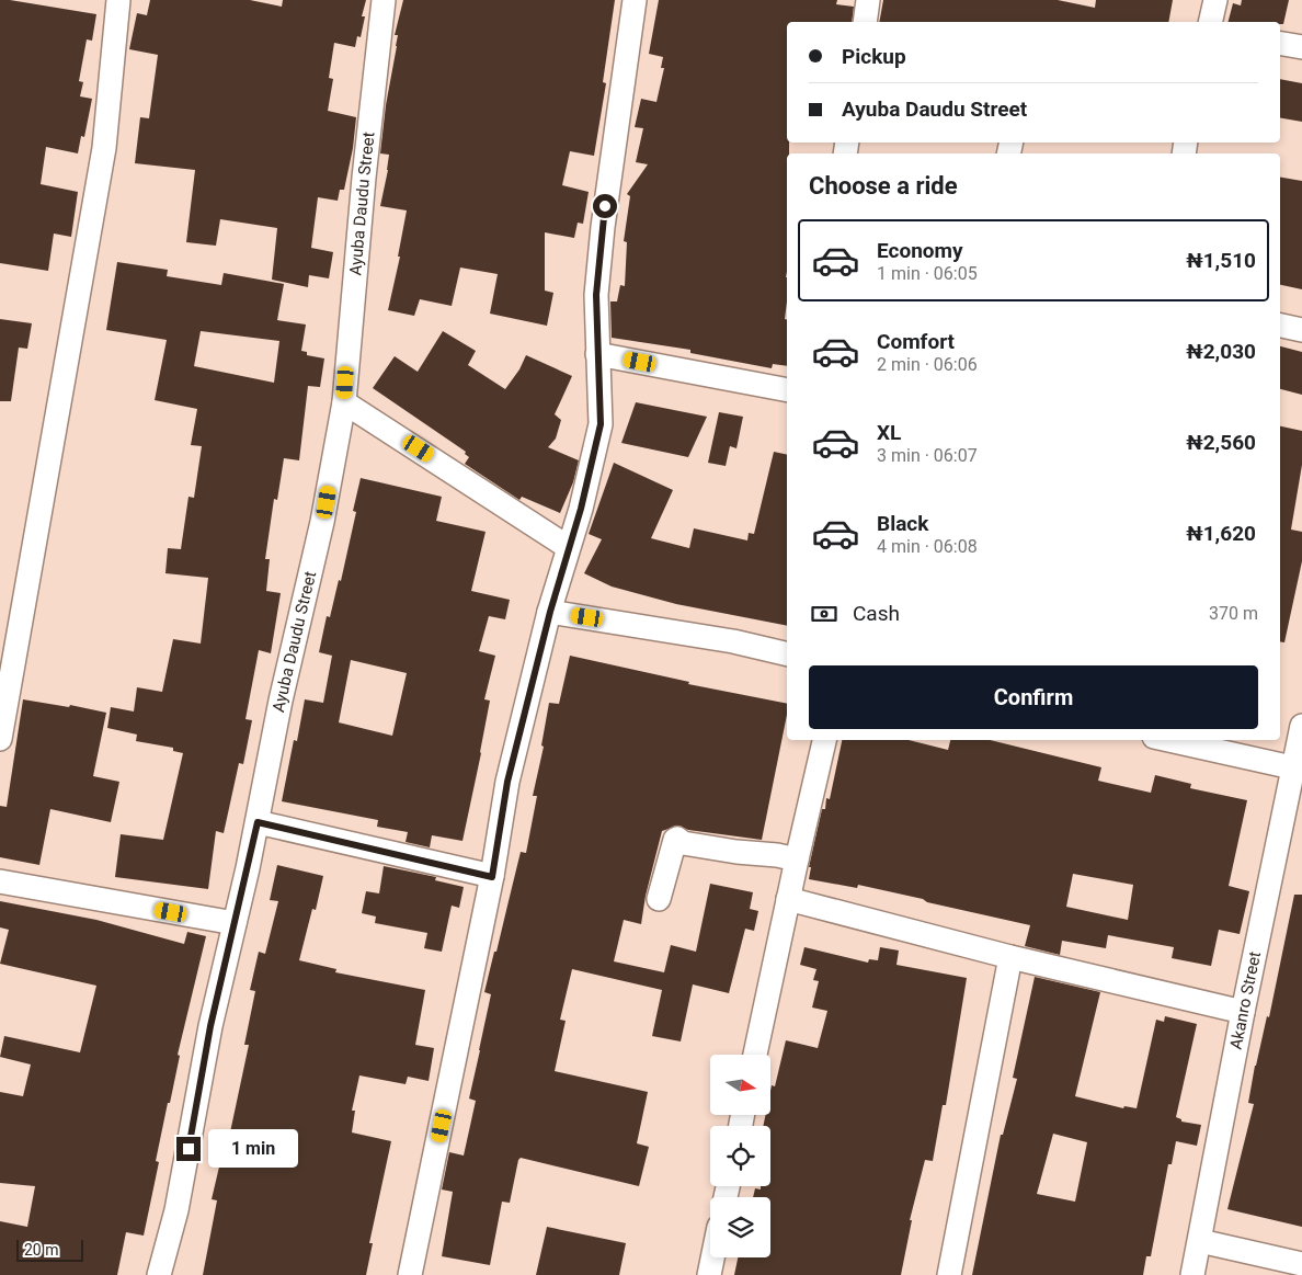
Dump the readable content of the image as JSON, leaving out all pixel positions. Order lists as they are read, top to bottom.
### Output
{
  "streets": {
    "street": ["Ayuba Daudu Street", "Akanro Street"]
  },
  "scale_bar": "20 m",
  "north": "right",
  "page": {
    "banner": ["Pickup", "Ayuba Daudu Street"],
    "heading": "Choose a ride",
    "list": [
      {
        "name": "Economy",
        "note": "1 min · 06:05",
        "value": "₦1,510"
      },
      {
        "name": "Comfort",
        "note": "2 min · 06:06",
        "value": "₦2,030"
      },
      {
        "name": "XL",
        "note": "3 min · 06:07",
        "value": "₦2,560"
      },
      {
        "name": "Black",
        "note": "4 min · 06:08",
        "value": "₦1,620"
      }
    ],
    "pay": ["Cash", "370 m"],
    "buttons": "Confirm",
    "bubble": "1 min",
    "scale": "20 m"
  }
}
